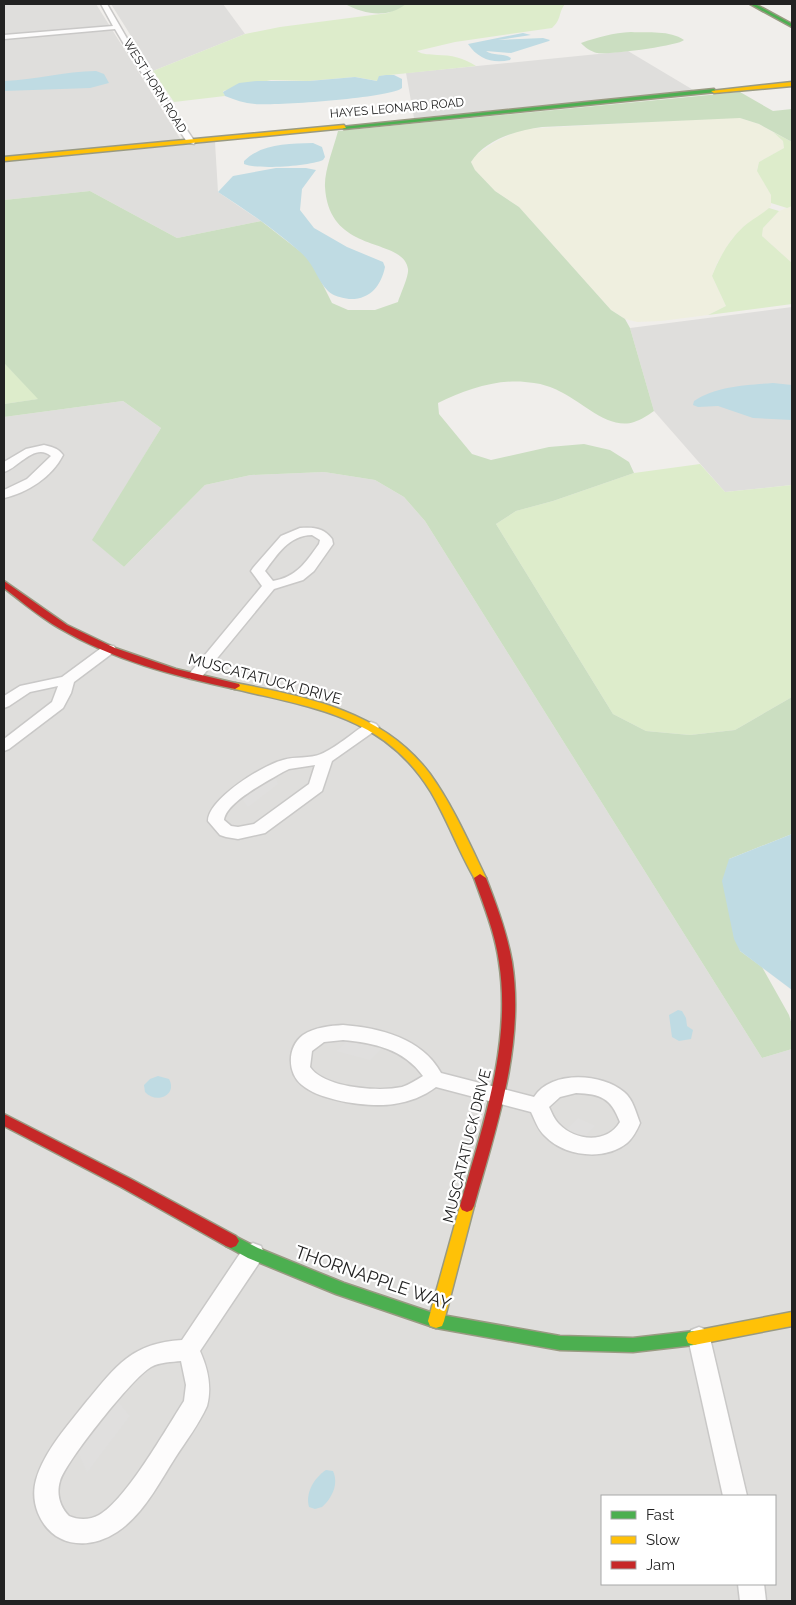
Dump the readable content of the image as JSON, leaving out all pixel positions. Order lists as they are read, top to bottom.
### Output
{
  "streets": {
    "main road": ["HAYES LEONARD ROAD", "MUSCATATUCK DRIVE", "THORNAPPLE WAY"],
    "street": ["WEST HORN ROAD"]
  },
  "crossings": [
    ["WEST HORN ROAD", "HAYES LEONARD ROAD"],
    ["MUSCATATUCK DRIVE", "THORNAPPLE WAY"]
  ],
  "legend": ["Fast", "Slow", "Jam"]
}
